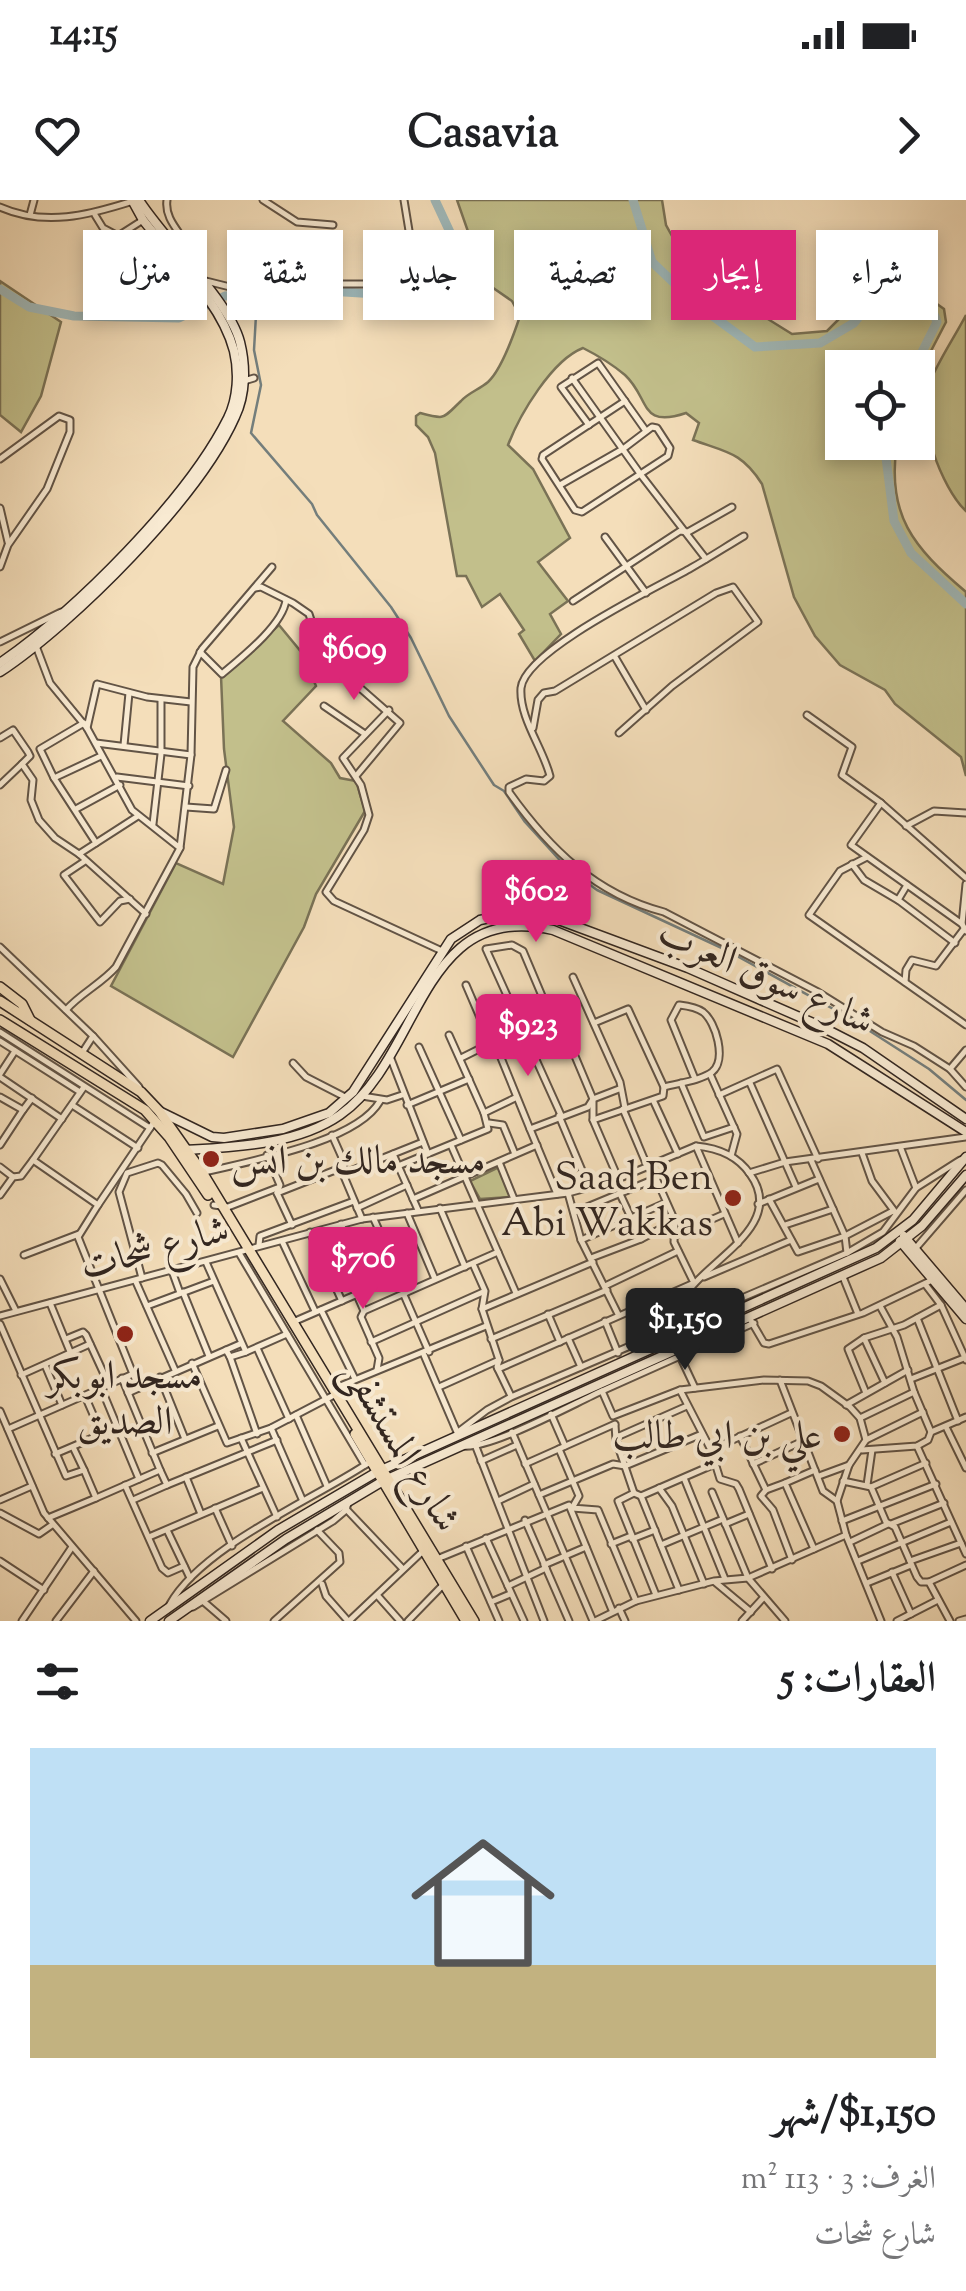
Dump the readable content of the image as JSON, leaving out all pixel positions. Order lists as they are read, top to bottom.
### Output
{
  "streets": {
    "main road": ["شارع سوق العرب", "شارع المستشفى"],
    "street": ["شارع شحات"]
  },
  "crossings": [
    ["شارع سوق العرب", "شارع المستشفى"],
    ["شارع شحات", "شارع المستشفى"]
  ],
  "places": [
    "مسجد مالك بن انس",
    "Saad Ben Abi Wakkas",
    "مسجد ابوبكر الصديق",
    "علي بن ابي طالب"
  ],
  "page": {
    "status": "14:15",
    "header": "Casavia",
    "chip": [
      "شراء",
      "إيجار",
      "تصفية",
      "جديد",
      "شقة",
      "منزل"
    ],
    "price": [
      "$609",
      "$602",
      "$923",
      "$706",
      "$1,150"
    ],
    "heading": "العقارات: 5",
    "list": [
      {
        "name": "$1,150/شهر",
        "note": "الغرف: 3 · 113 m² · شارع شحات"
      }
    ]
  }
}
